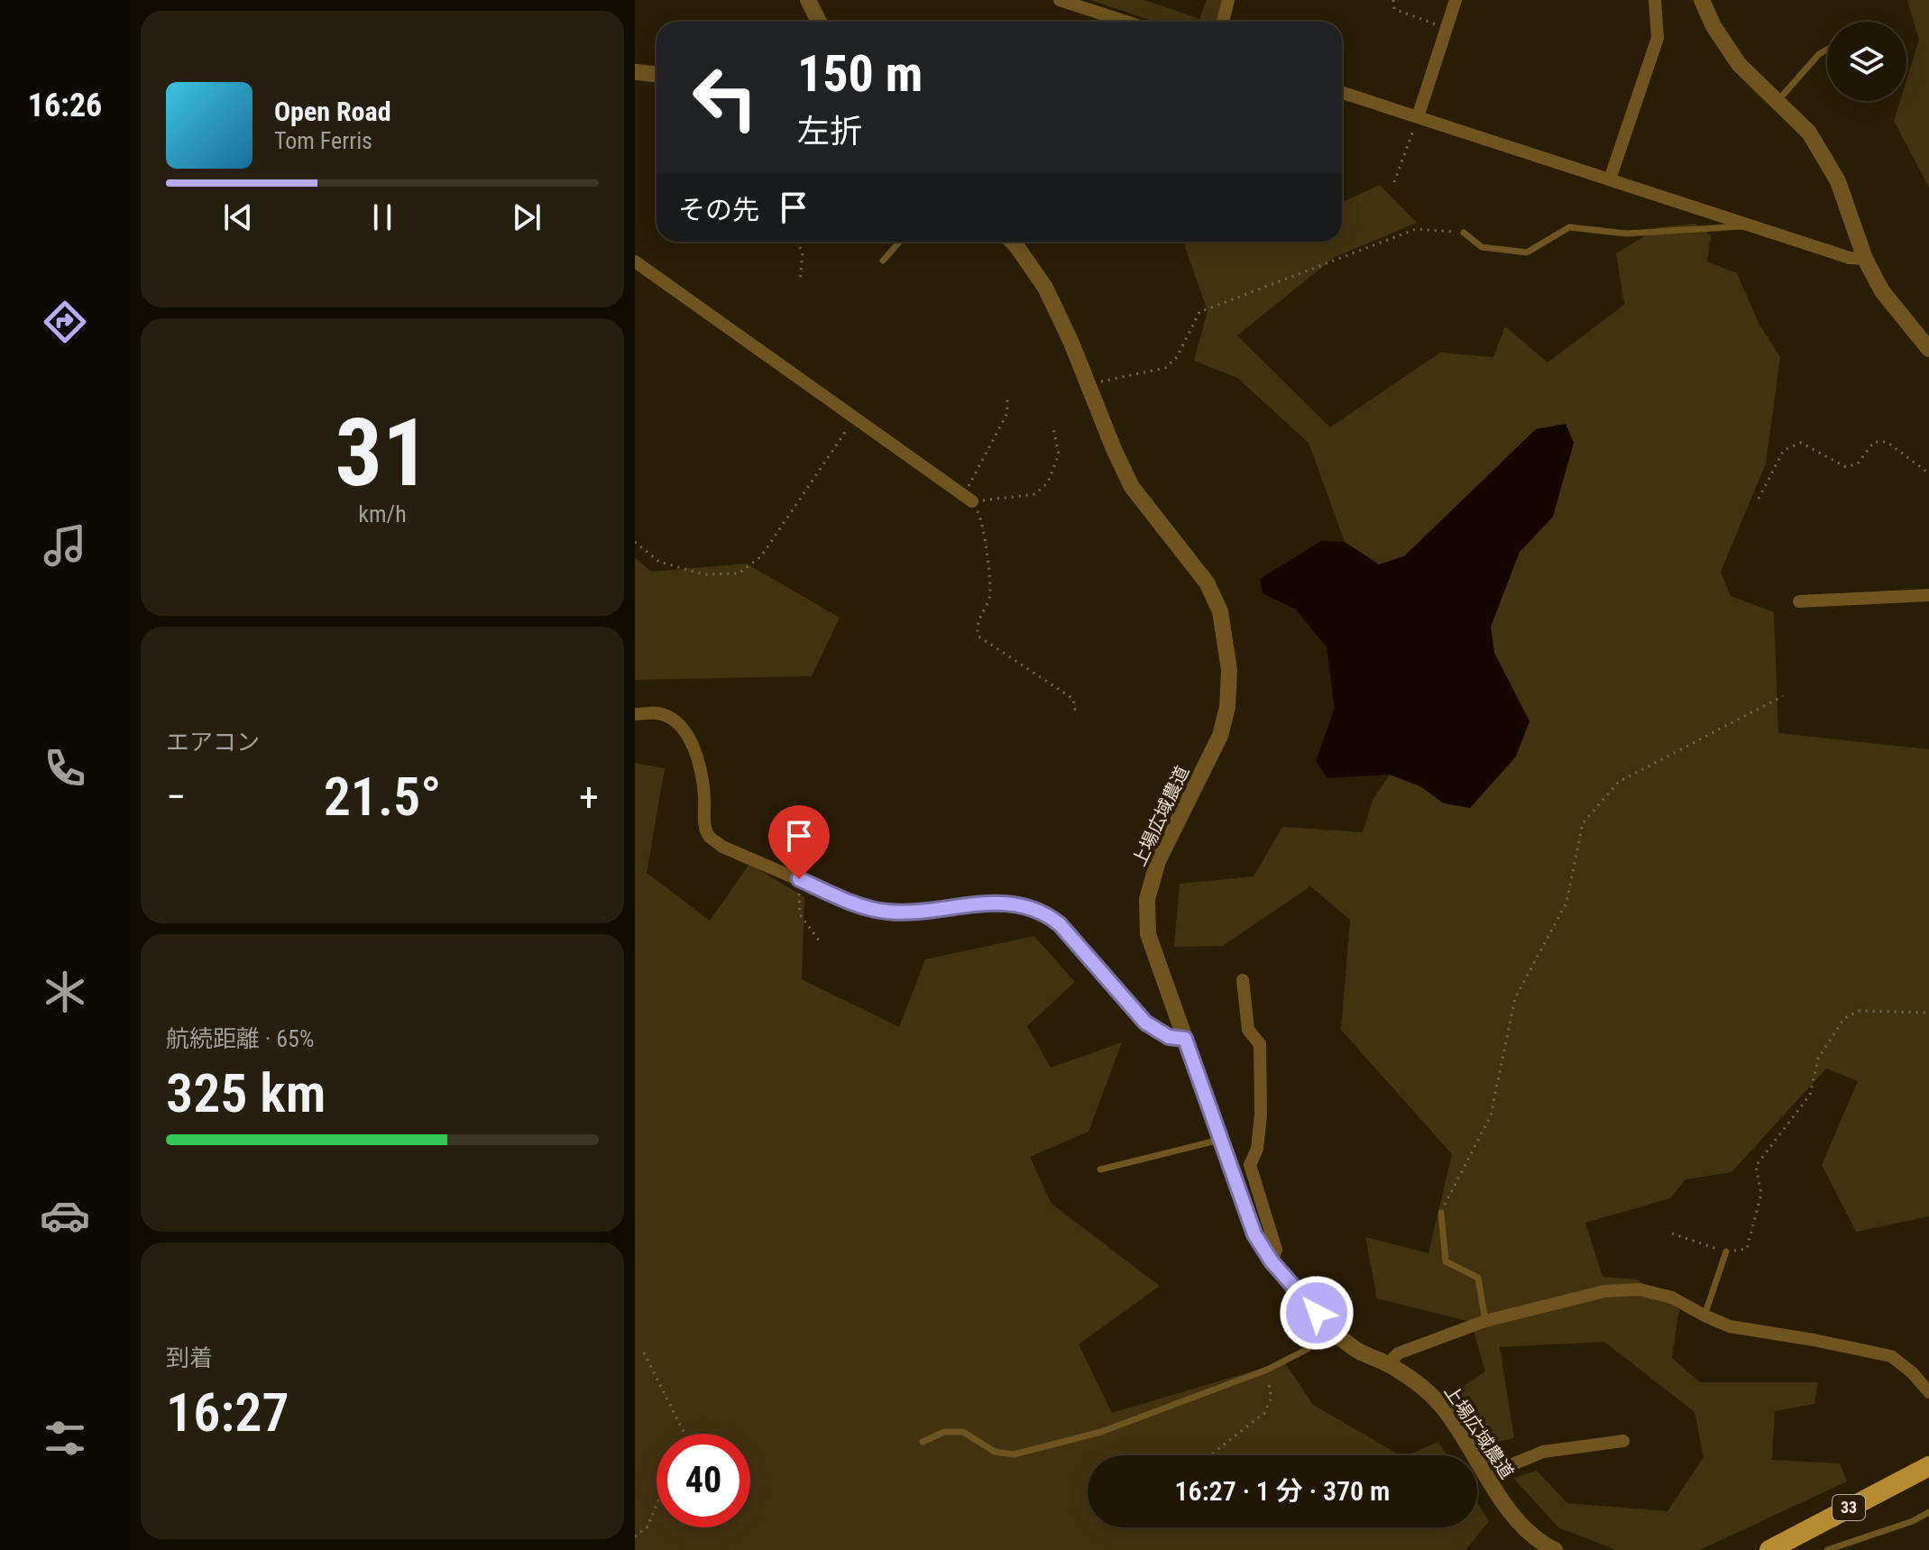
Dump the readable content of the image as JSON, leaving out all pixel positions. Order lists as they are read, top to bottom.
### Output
{
  "streets": {
    "main road": ["33"],
    "street": ["上場広域農道"]
  },
  "page": {
    "tabs": "16:26",
    "turn": ["150 m", "左折"],
    "song": ["Open Road", "Tom Ferris"],
    "then": "その先",
    "tile": [
      ["31", "km/h"],
      "エアコン",
      ["航続距離 · 65%", "325 km"],
      ["到着", "16:27"]
    ],
    "heat": ["−", "21.5°", "+"],
    "limit": "40",
    "trip": "16:27 · 1 分 · 370 m"
  }
}
